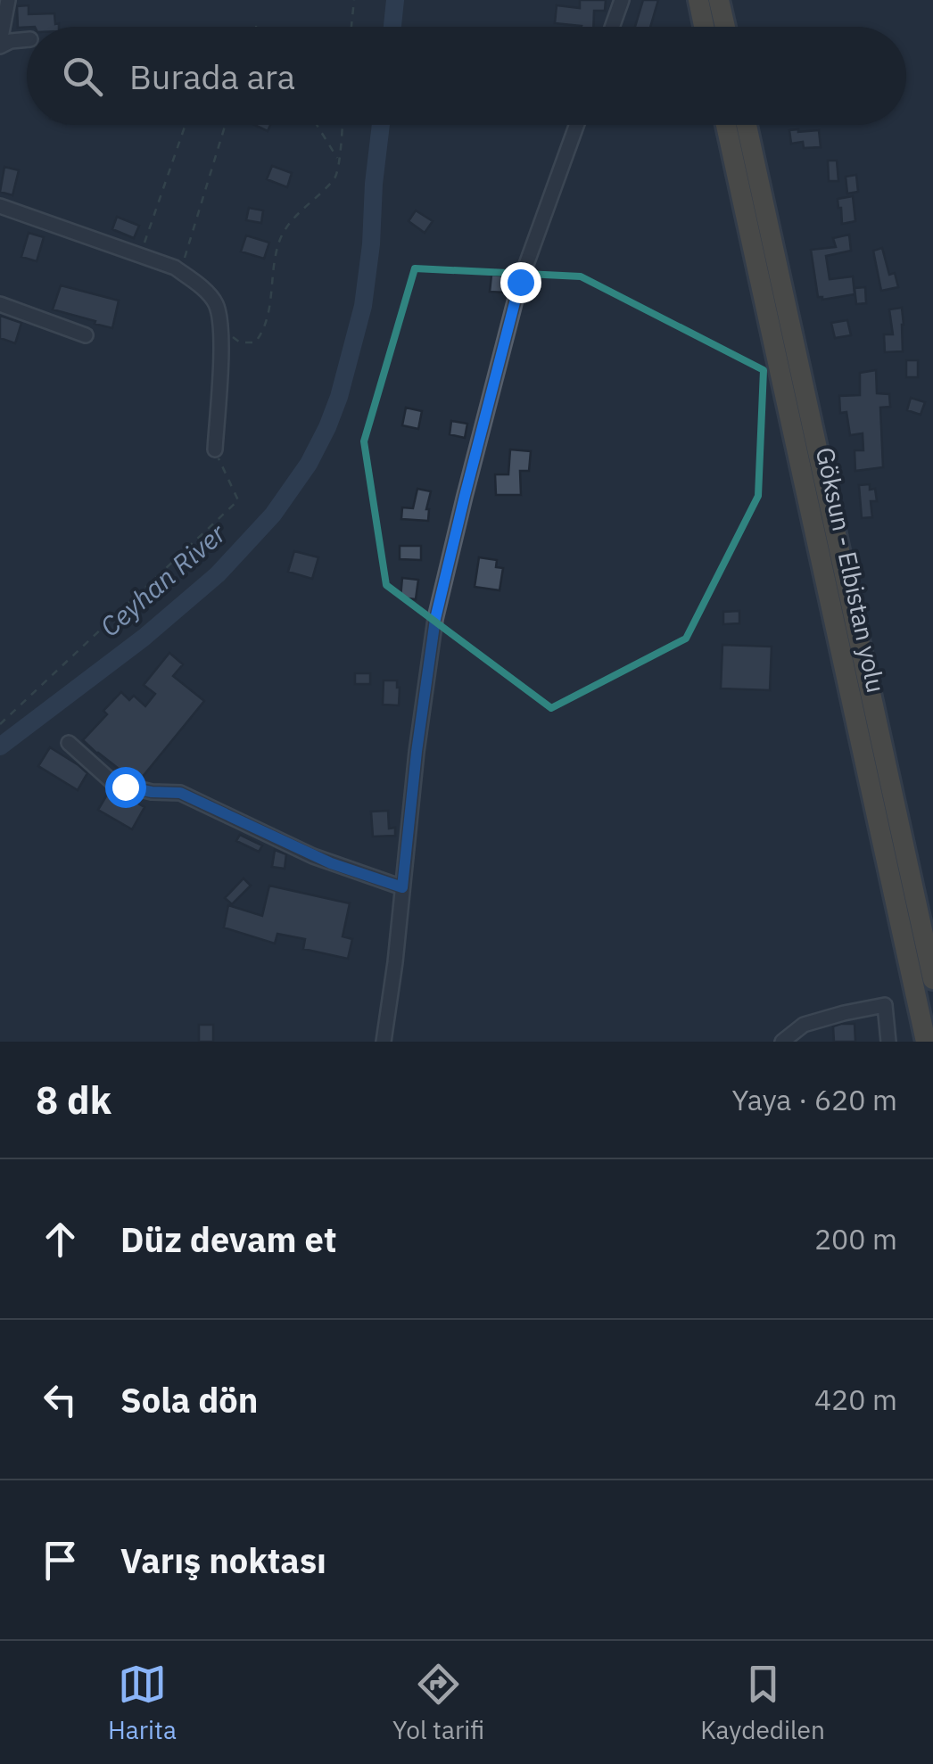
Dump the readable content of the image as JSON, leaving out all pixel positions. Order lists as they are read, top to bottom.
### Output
{
  "streets": {
    "highway": ["Göksun - Elbistan yolu"]
  },
  "water": ["Ceyhan River"],
  "page": {
    "search": "Burada ara",
    "heading": ["8 dk", "Yaya · 620 m"],
    "list": [
      ["Düz devam et", "200 m"],
      ["Sola dön", "420 m"],
      "Varış noktası"
    ],
    "nav": ["Harita", "Yol tarifi", "Kaydedilen"]
  }
}
